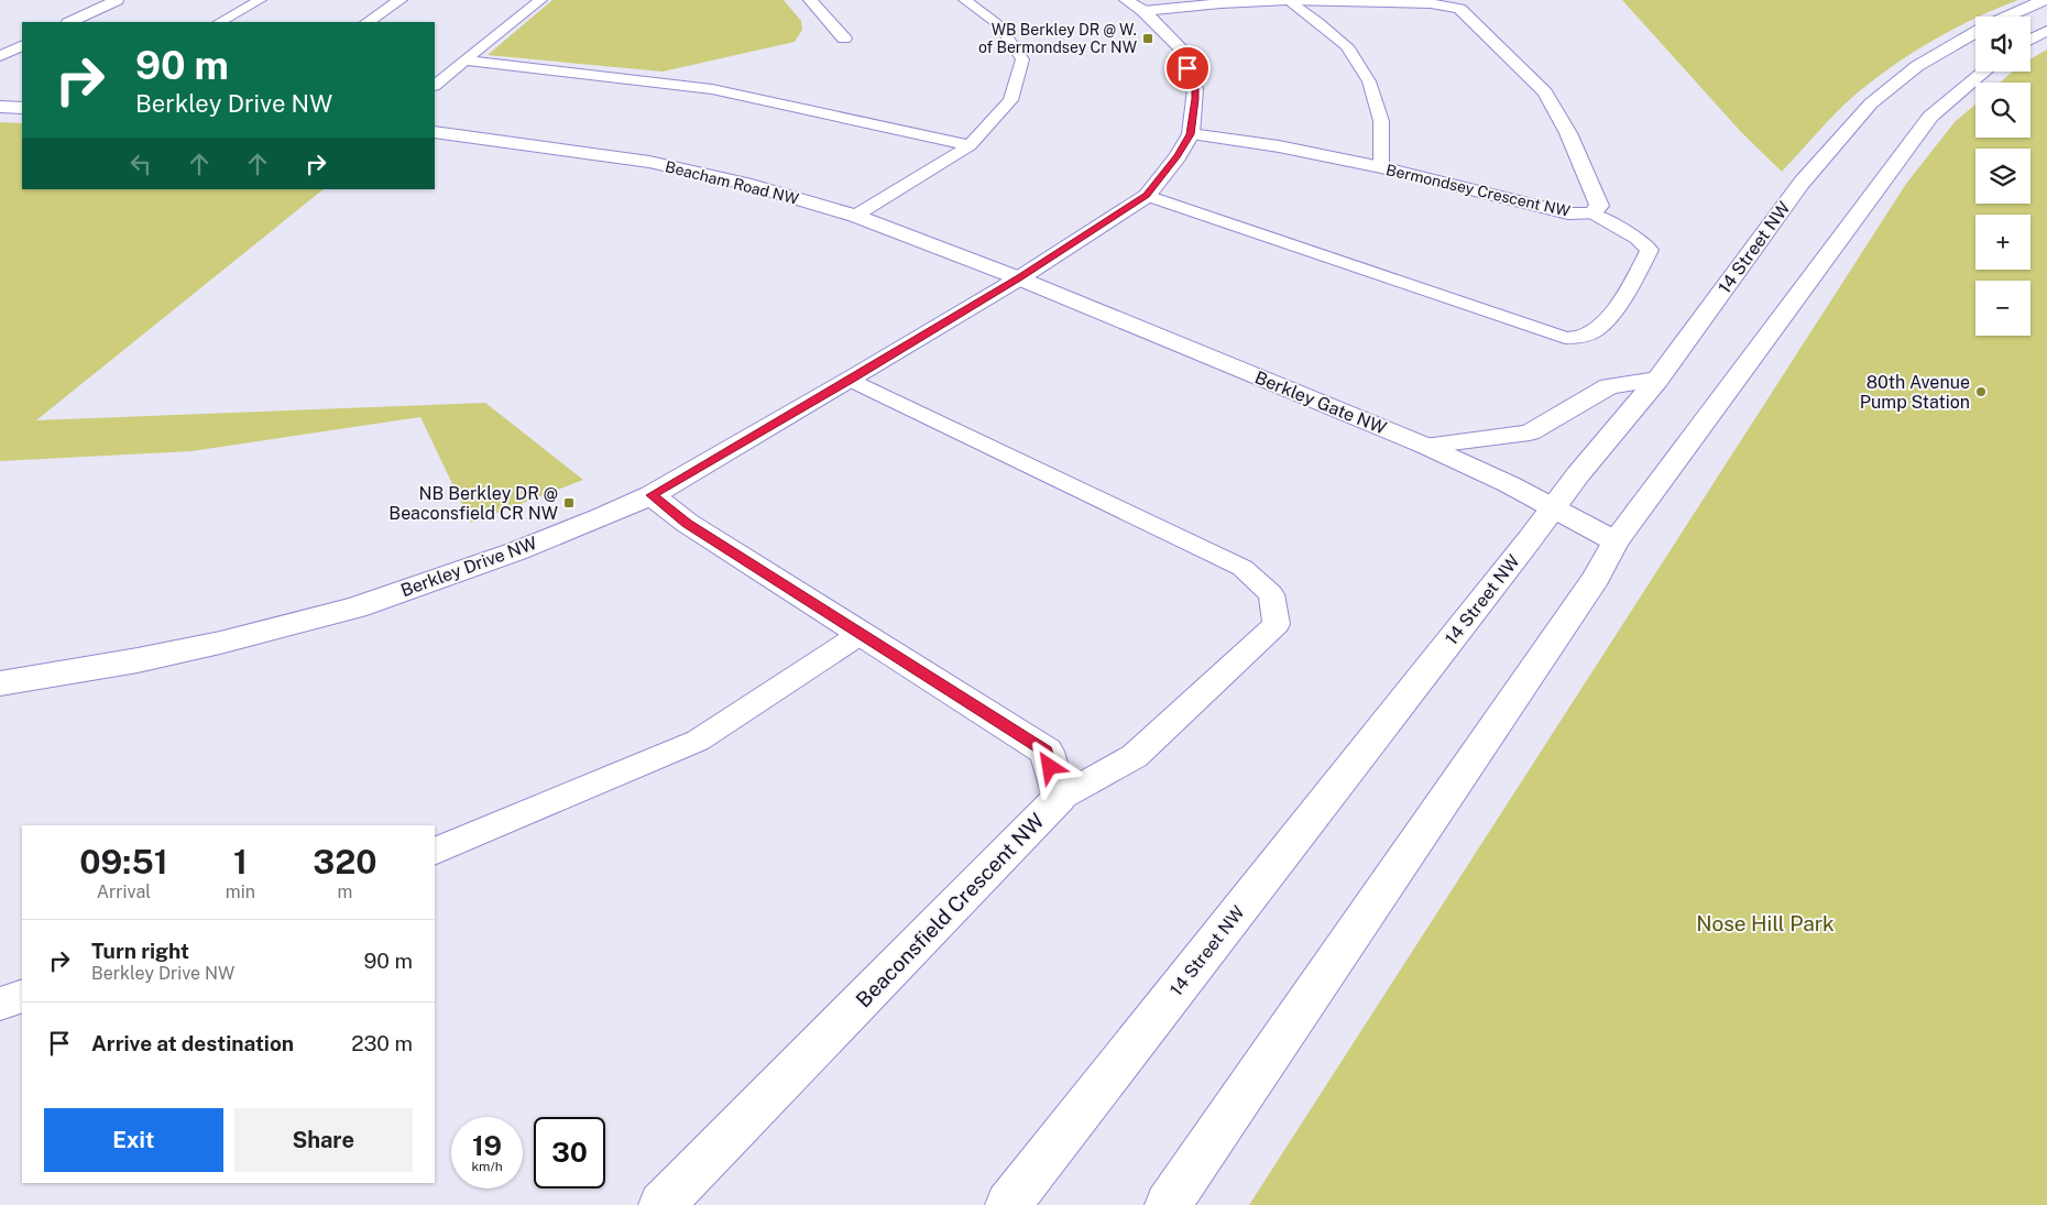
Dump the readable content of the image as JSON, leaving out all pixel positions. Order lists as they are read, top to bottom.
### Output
{
  "streets": {
    "street": [
      "Beacham Road NW",
      "Bermondsey Crescent NW",
      "14 Street NW",
      "Berkley Gate NW",
      "Berkley Drive NW",
      "Beaconsfield Crescent NW"
    ]
  },
  "crossings": [
    ["Beacham Road NW", "Berkley Gate NW"],
    ["Beacham Road NW", "Berkley Drive NW"],
    ["Bermondsey Crescent NW", "Berkley Drive NW"],
    ["14 Street NW", "Berkley Gate NW"],
    ["Berkley Gate NW", "Berkley Drive NW"]
  ],
  "parks": ["Nose Hill Park"],
  "places": {
    "transit": ["WB Berkley DR @ W. of Bermondsey Cr NW", "NB Berkley DR @ Beaconsfield CR NW"],
    "other": ["80th Avenue Pump Station"]
  },
  "page": {
    "map_buttons": ["+", "−"],
    "turn": ["90 m", "Berkley Drive NW"],
    "eta": [
      "09:51",
      "Arrival",
      "1",
      "min",
      "320",
      "m"
    ],
    "list": [
      {
        "name": "Turn right",
        "note": "Berkley Drive NW",
        "value": "90 m"
      },
      {
        "name": "Arrive at destination",
        "value": "230 m"
      }
    ],
    "buttons": ["Exit", "Share"],
    "speed": "19 km/h",
    "limit": "30"
  }
}
